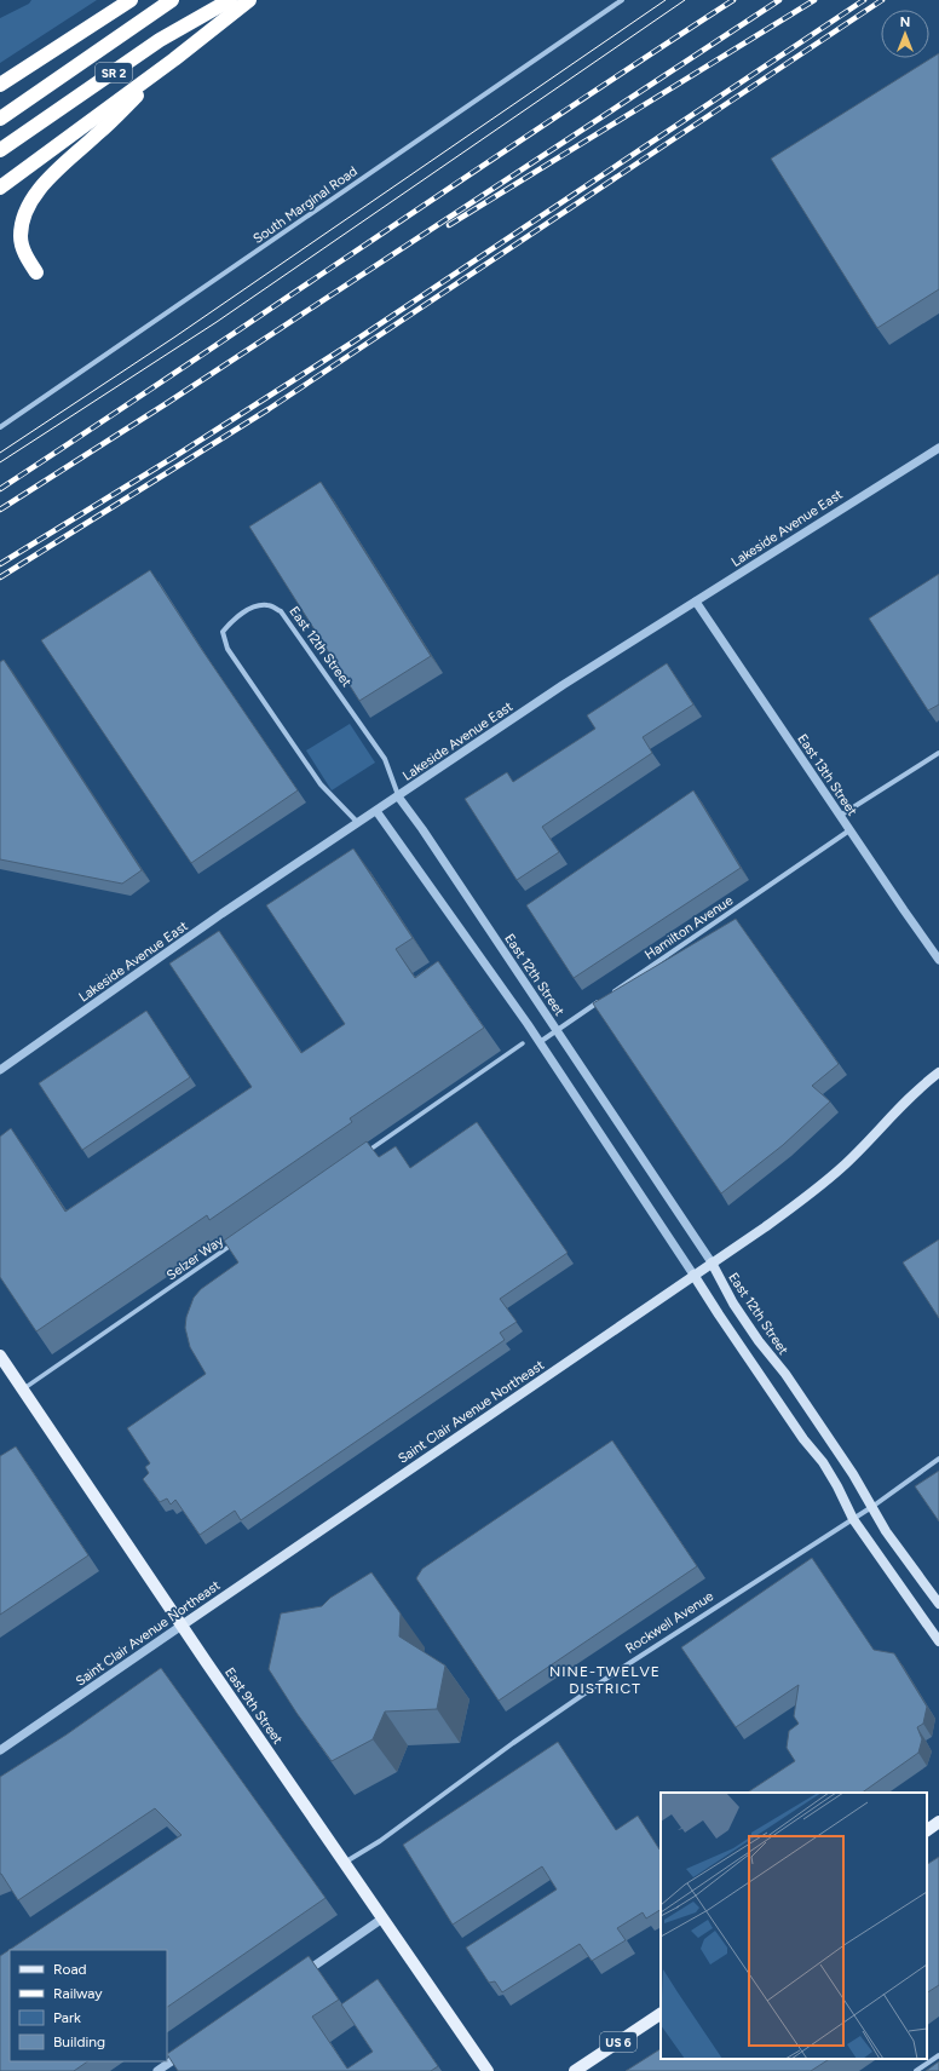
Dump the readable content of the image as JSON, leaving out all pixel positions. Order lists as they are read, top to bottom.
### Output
{
  "streets": {
    "highway": ["SR 2"],
    "main road": [
      "East 12th Street",
      "Saint Clair Avenue Northeast",
      "East 9th Street",
      "US 6"
    ],
    "street": [
      "South Marginal Road",
      "Lakeside Avenue East",
      "East 13th Street",
      "Hamilton Avenue",
      "Selzer Way",
      "Rockwell Avenue"
    ]
  },
  "crossings": [
    ["Lakeside Avenue East", "East 12th Street"],
    ["Lakeside Avenue East", "East 13th Street"],
    ["East 12th Street", "Hamilton Avenue"],
    ["East 12th Street", "Saint Clair Avenue Northeast"],
    ["East 12th Street", "Rockwell Avenue"],
    ["East 13th Street", "Hamilton Avenue"],
    ["Selzer Way", "East 9th Street"],
    ["Saint Clair Avenue Northeast", "East 9th Street"],
    ["Rockwell Avenue", "East 9th Street"]
  ],
  "districts": ["NINE-TWELVE DISTRICT"],
  "legend": [
    "Road",
    "Railway",
    "Park",
    "Building"
  ],
  "north": "top"
}
